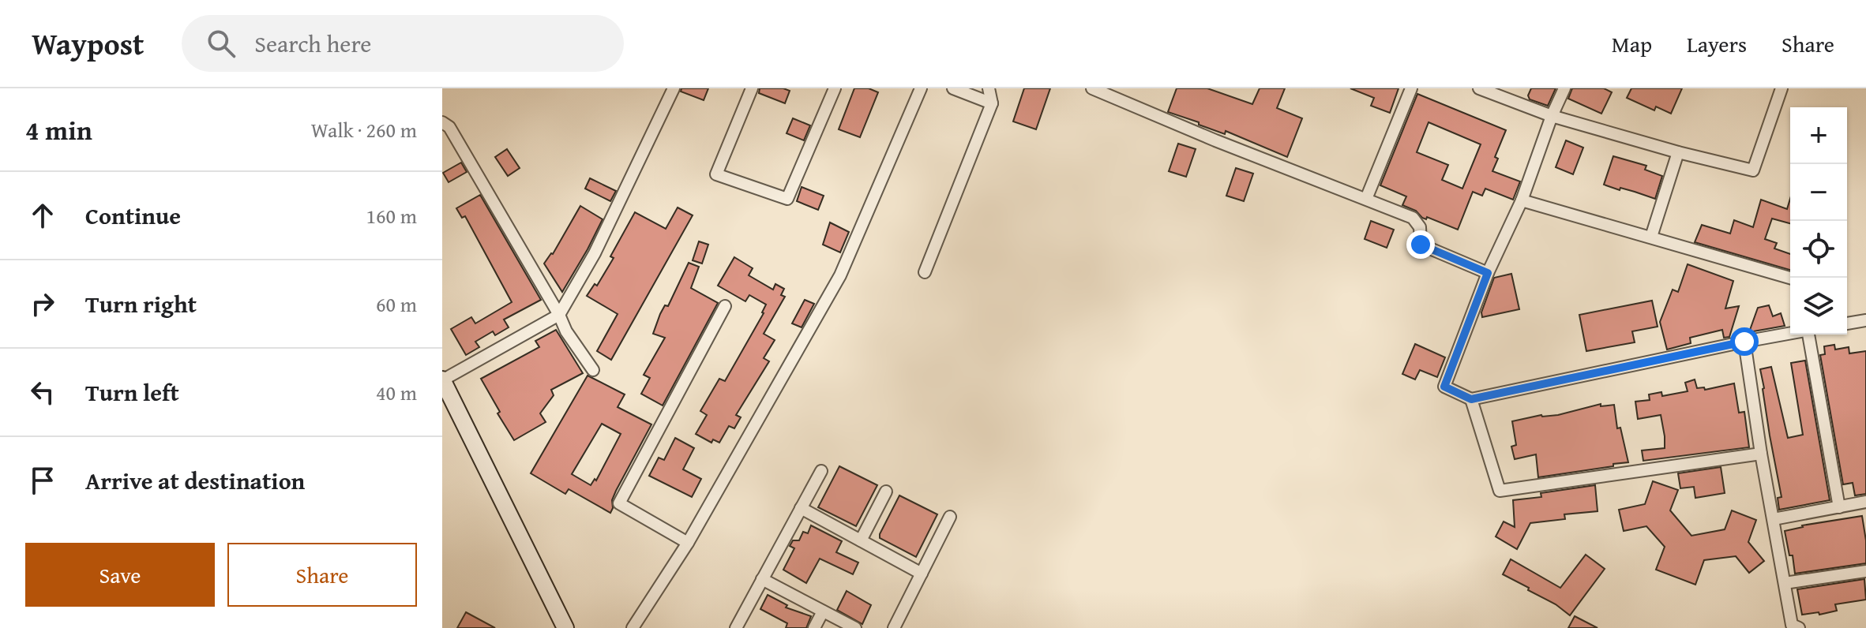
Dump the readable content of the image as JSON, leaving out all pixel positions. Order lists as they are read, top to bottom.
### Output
{
  "page": {
    "header": "Waypost",
    "search": "Search here",
    "nav": ["Map", "Layers", "Share"],
    "heading": ["4 min", "Walk · 260 m"],
    "map_buttons": ["+", "−"],
    "list": [
      ["Continue", "160 m"],
      ["Turn right", "60 m"],
      ["Turn left", "40 m"],
      "Arrive at destination"
    ],
    "buttons": ["Save", "Share"]
  }
}
